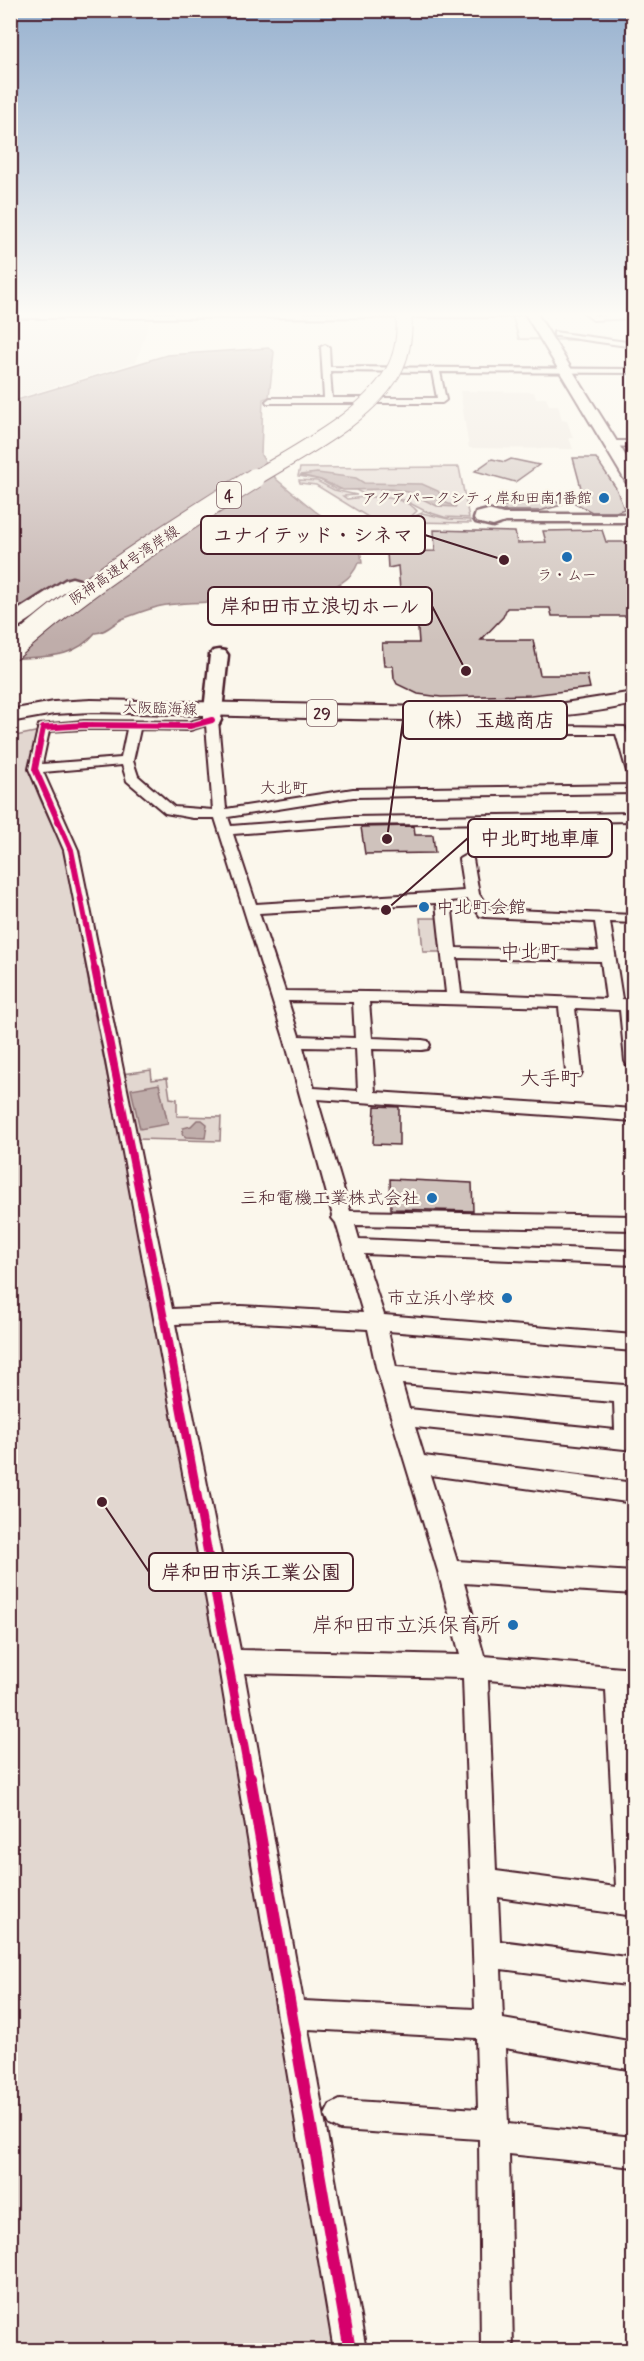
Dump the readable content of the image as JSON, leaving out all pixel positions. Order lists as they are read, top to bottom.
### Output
{
  "streets": {
    "highway": ["4", "阪神高速4号湾岸線"],
    "main road": ["大阪臨海線", "29"]
  },
  "crossings": [
    ["4", "阪神高速4号湾岸線"]
  ],
  "districts": ["大北町", "中北町", "大手町"],
  "places": [
    "アクアパークシティ岸和田南1番館",
    "ラ・ムー",
    "ユナイテッド・シネマ",
    "岸和田市立浪切ホール",
    "（株）玉越商店",
    "中北町会館",
    "中北町地車庫",
    "三和電機工業株式会社",
    "市立浜小学校",
    "岸和田市浜工業公園",
    "岸和田市立浜保育所"
  ]
}
